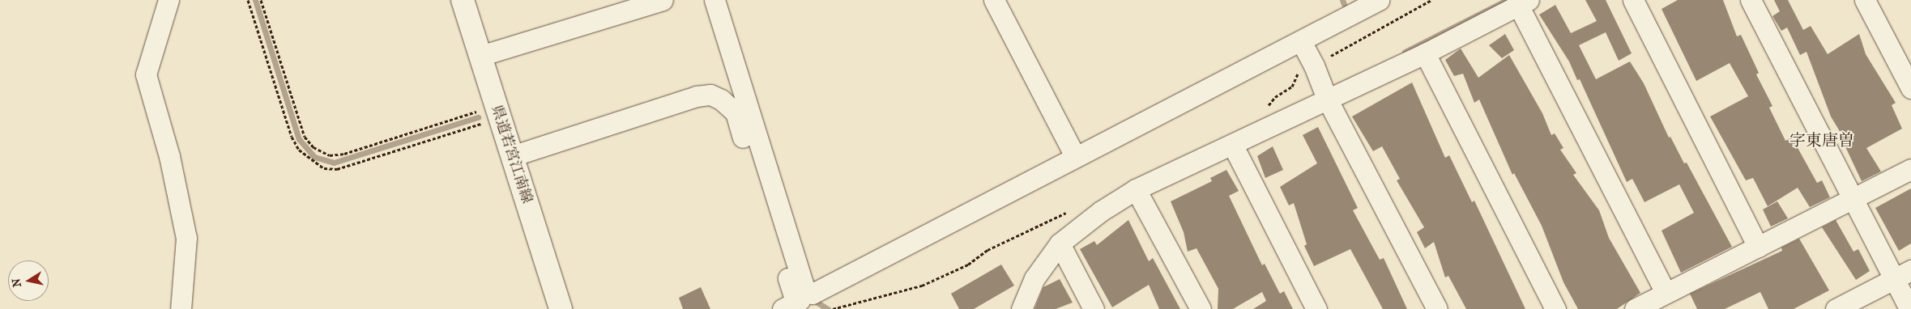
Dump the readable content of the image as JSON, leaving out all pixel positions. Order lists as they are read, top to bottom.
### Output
{
  "streets": {
    "main road": ["県道若宮江南線"]
  },
  "districts": ["字東唐曽"],
  "north": "left"
}
